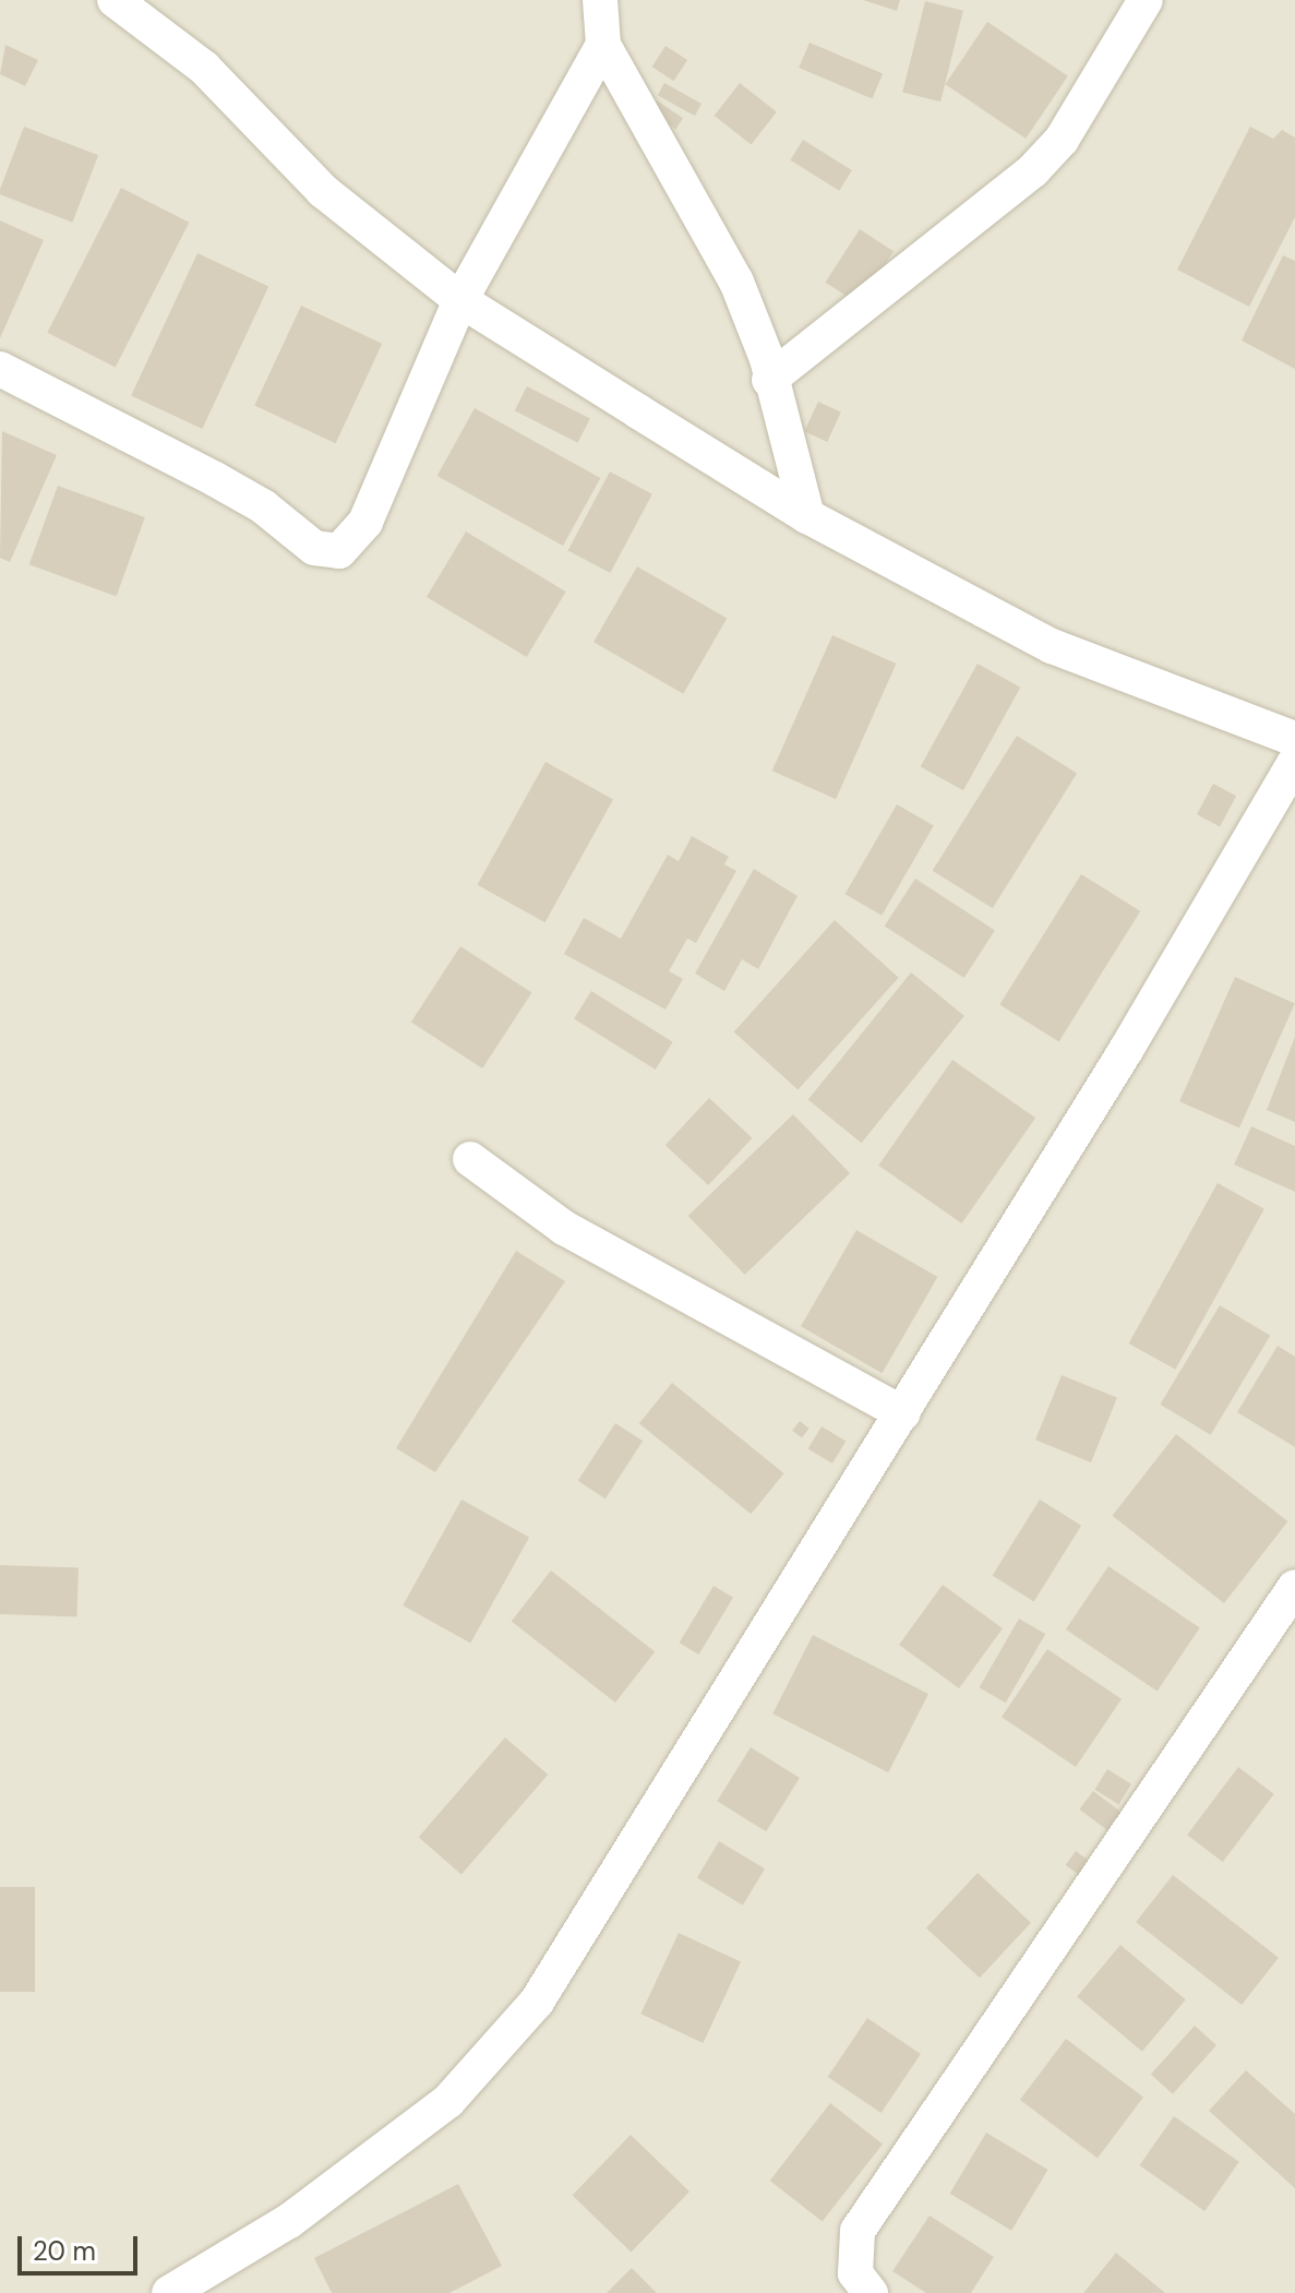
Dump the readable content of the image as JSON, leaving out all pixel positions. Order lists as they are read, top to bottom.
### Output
{
  "scale_bar": "20 m"
}
